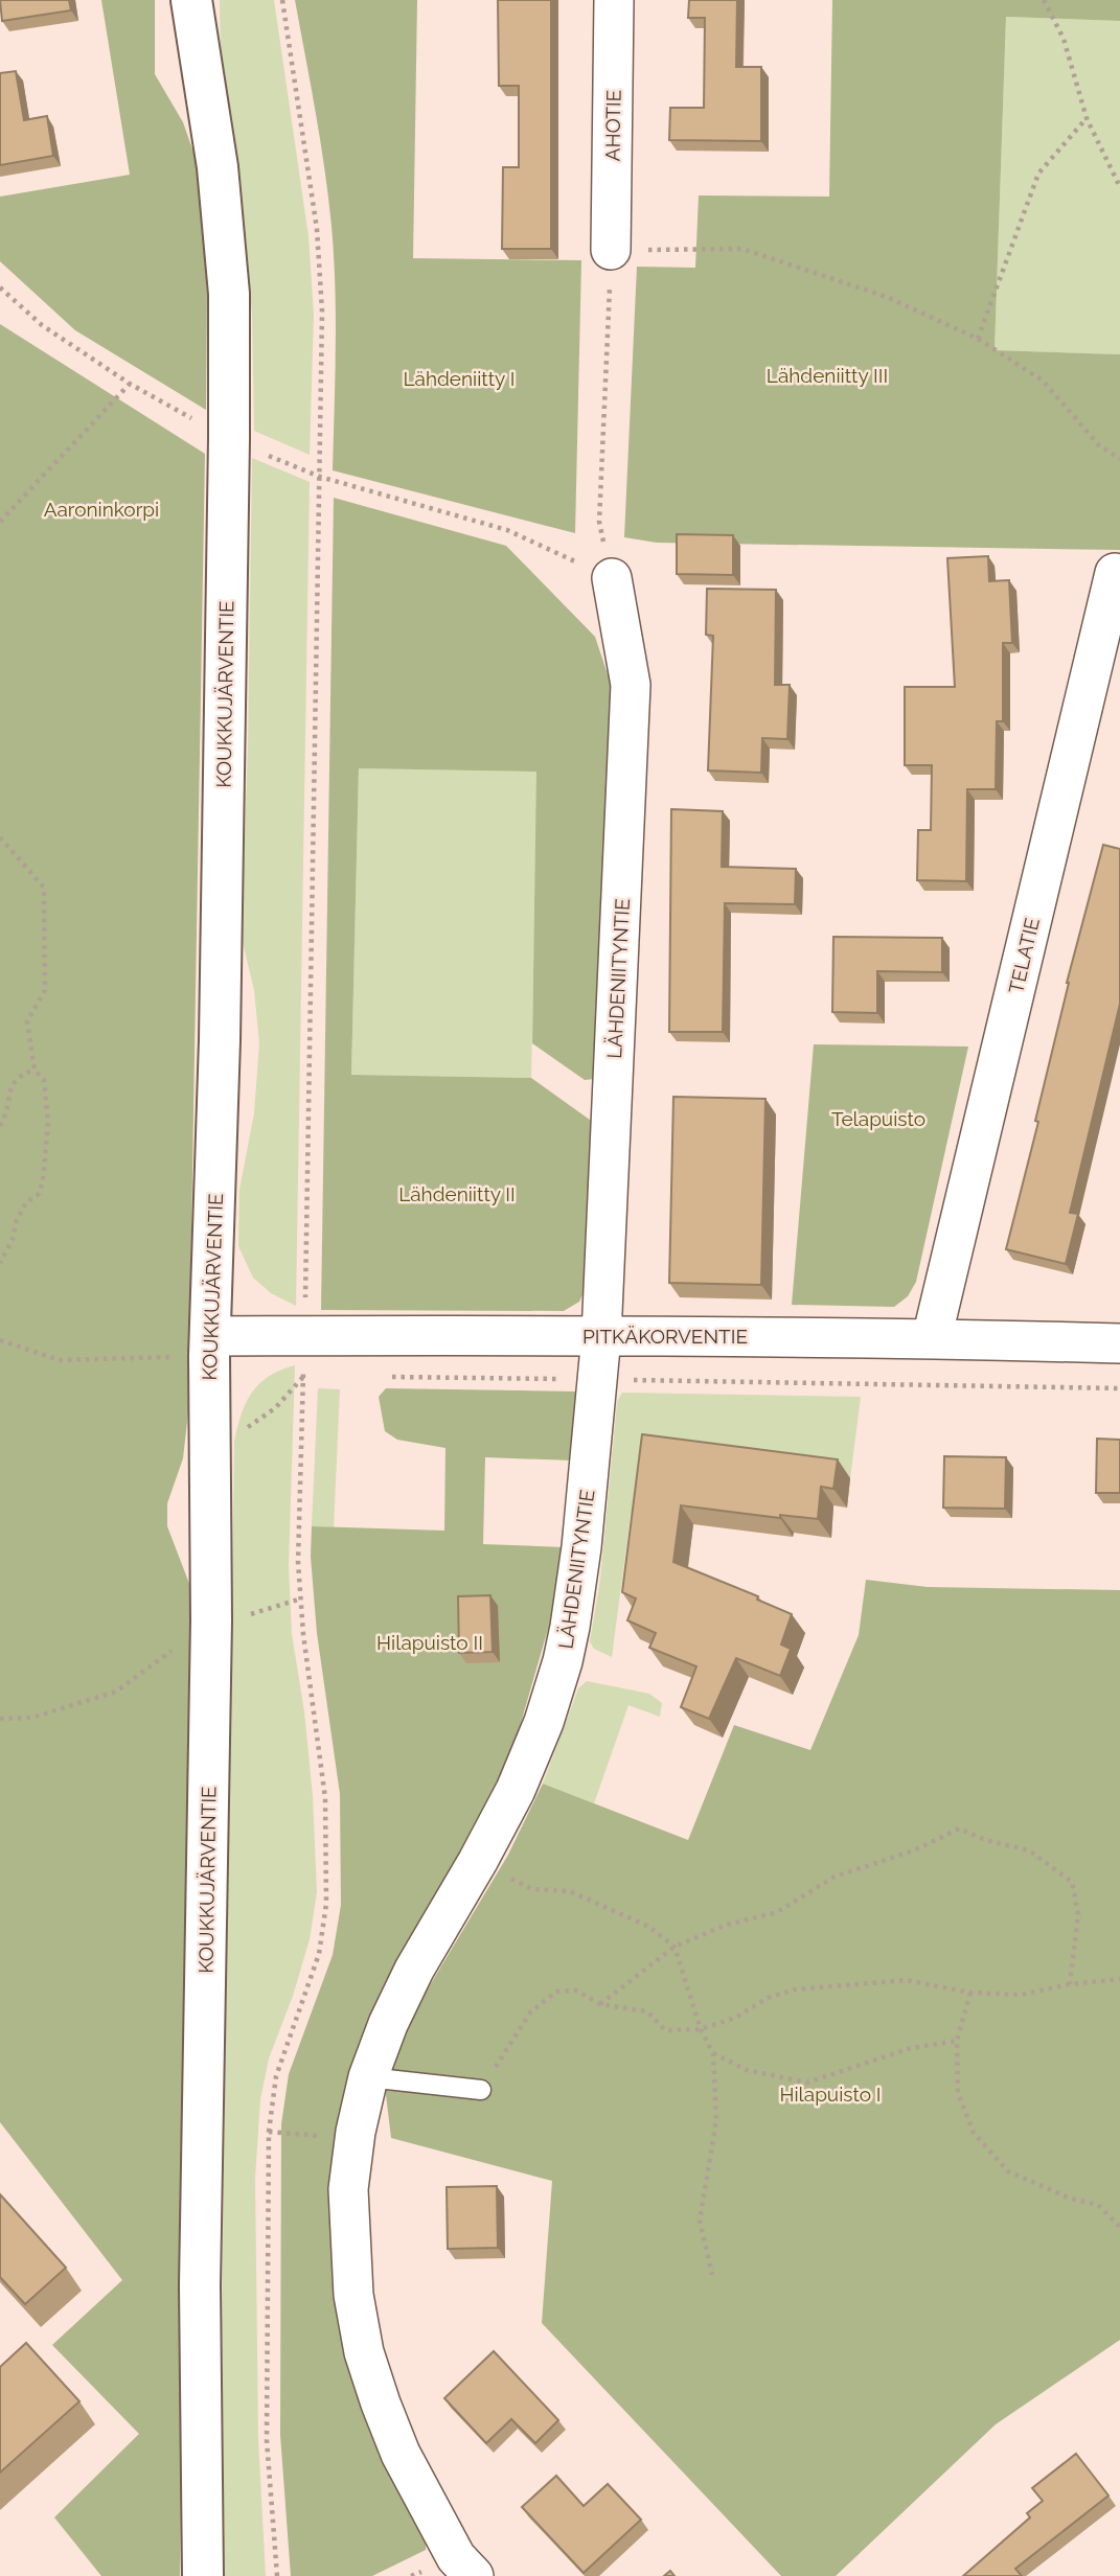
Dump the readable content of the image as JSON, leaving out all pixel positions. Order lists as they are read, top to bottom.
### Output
{
  "streets": {
    "street": [
      "AHOTIE",
      "KOUKKUJÄRVENTIE",
      "TELATIE",
      "LÄHDENIITYNTIE",
      "PITKÄKORVENTIE"
    ]
  },
  "crossings": [
    ["KOUKKUJÄRVENTIE", "PITKÄKORVENTIE"],
    ["TELATIE", "PITKÄKORVENTIE"],
    ["LÄHDENIITYNTIE", "PITKÄKORVENTIE"]
  ],
  "parks": [
    "Lähdeniitty III",
    "Lähdeniitty I",
    "Aaroninkorpi",
    "Telapuisto",
    "Lähdeniitty II",
    "Hilapuisto II",
    "Hilapuisto I"
  ]
}
